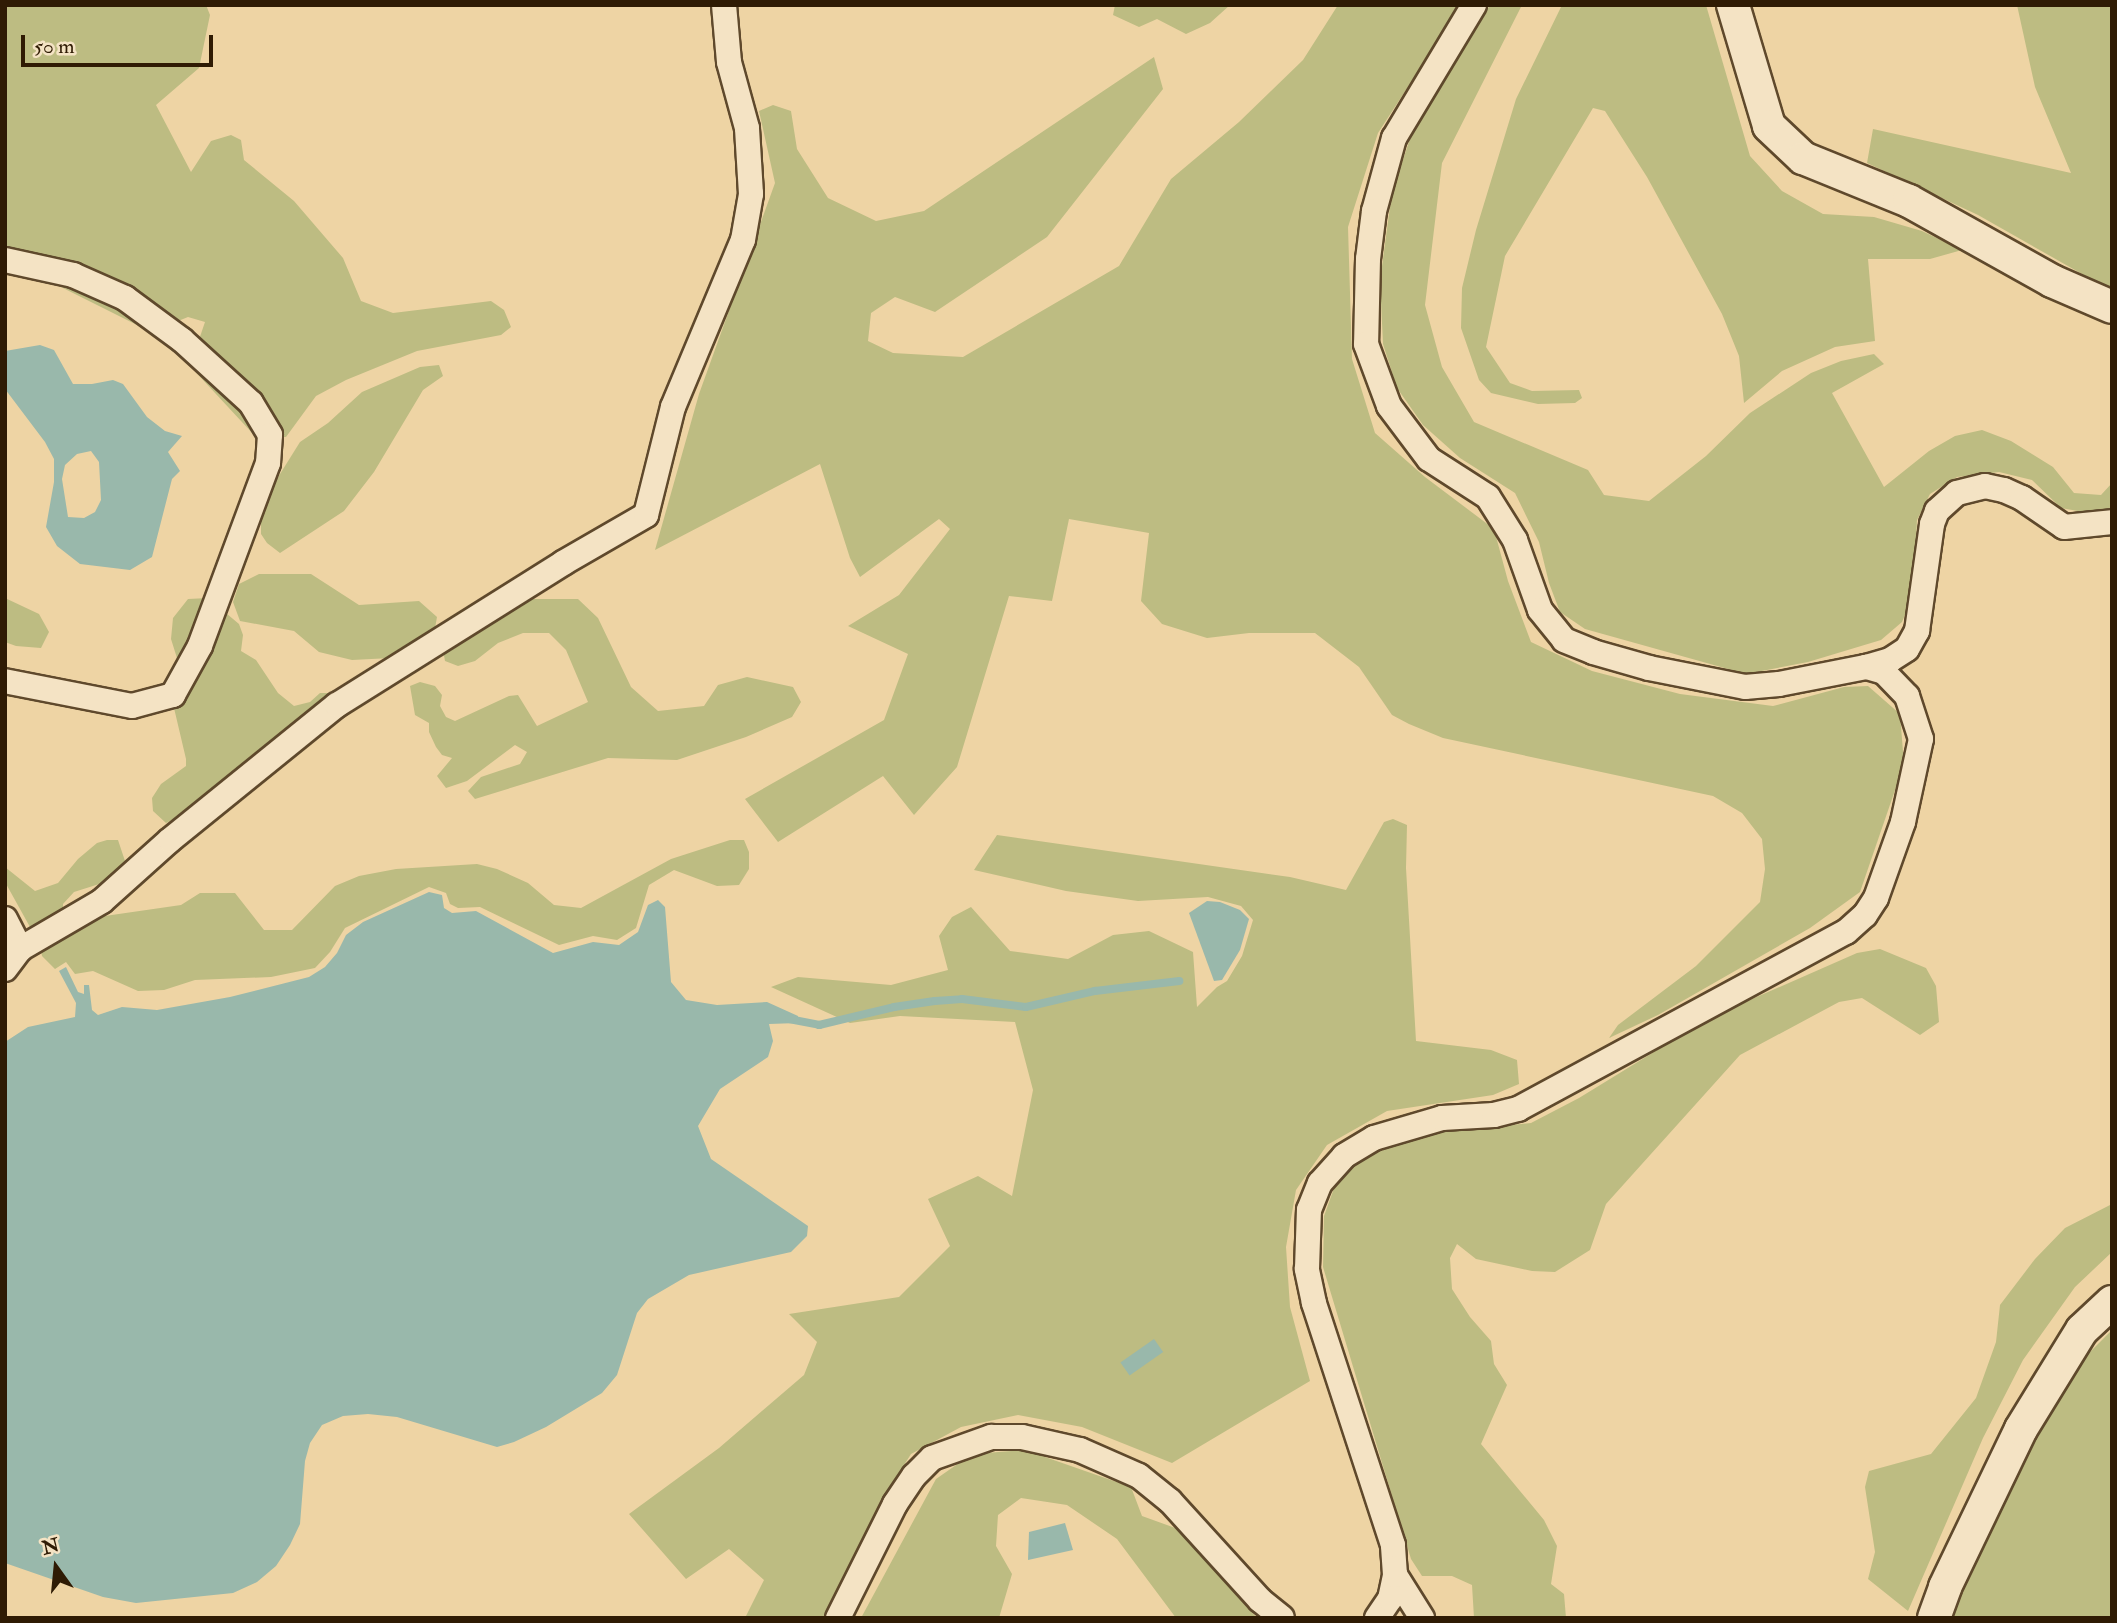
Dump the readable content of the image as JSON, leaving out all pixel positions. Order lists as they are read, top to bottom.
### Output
{
  "scale_bar": "50 m",
  "north": "top"
}
